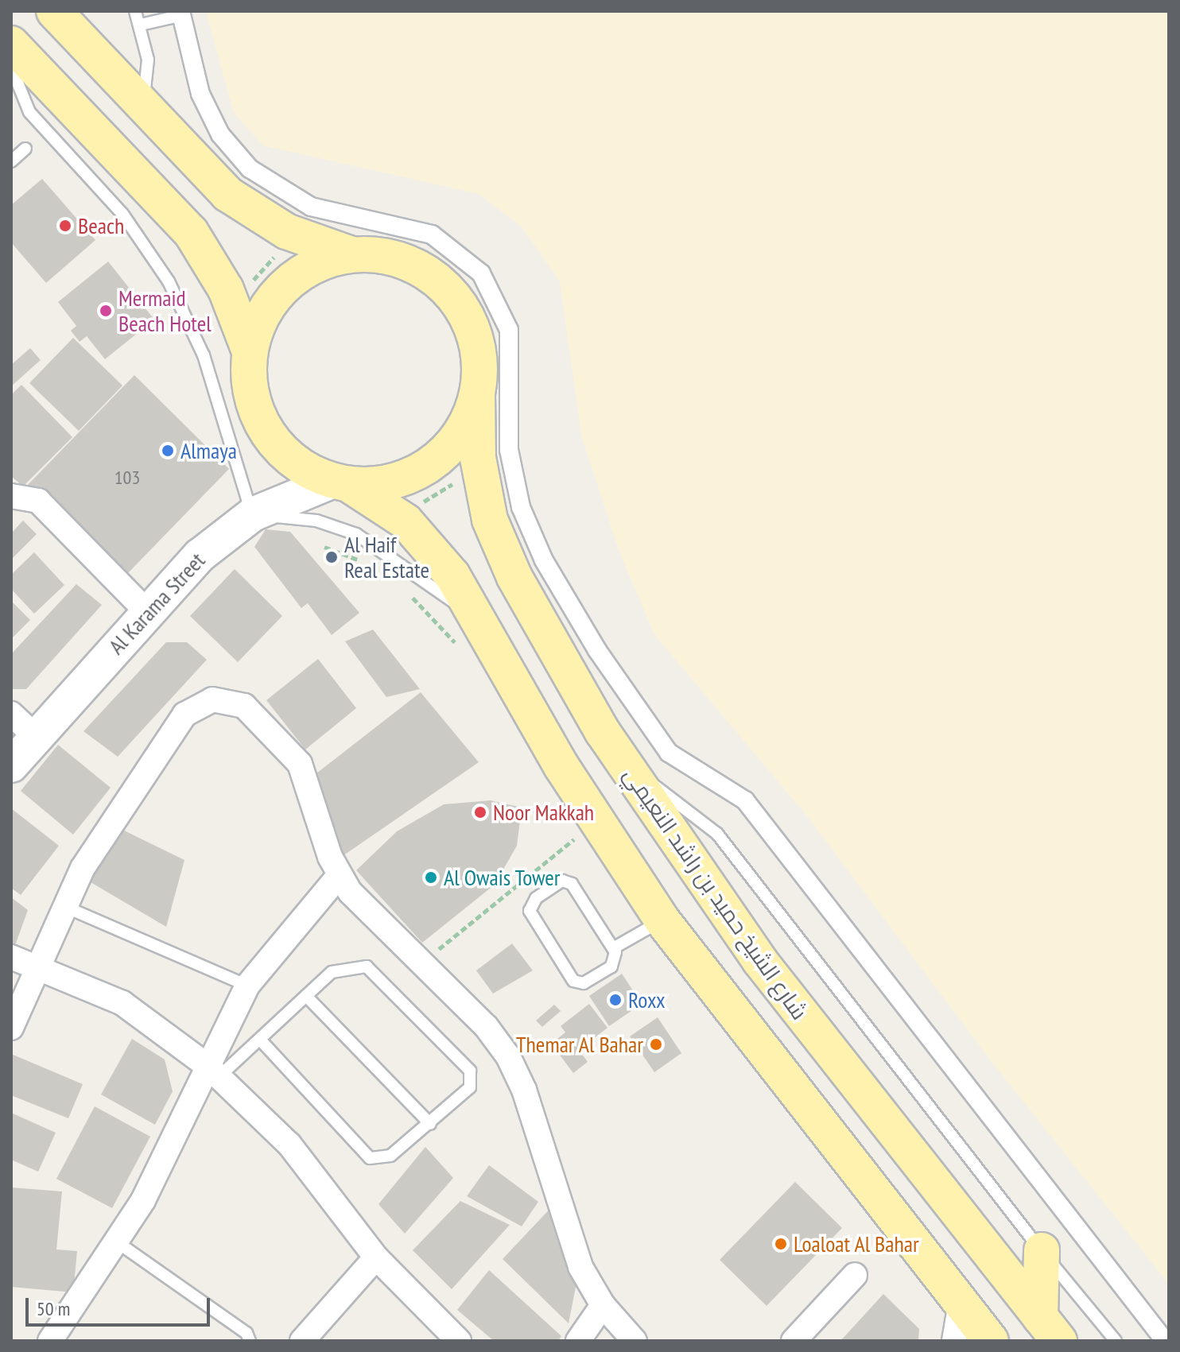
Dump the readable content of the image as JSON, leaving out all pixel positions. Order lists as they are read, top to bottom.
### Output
{
  "streets": {
    "main road": ["Al Karama Street", "شارع الشيخ حميد بن راشد النعيمي"]
  },
  "places": [
    "Beach",
    "Mermaid Beach Hotel",
    "Almaya",
    "Al Haif Real Estate",
    "Noor Makkah",
    "Al Owais Tower",
    "Roxx",
    "Themar Al Bahar",
    "Loaloat Al Bahar"
  ],
  "house_numbers": ["103"],
  "scale_bar": "50 m"
}
